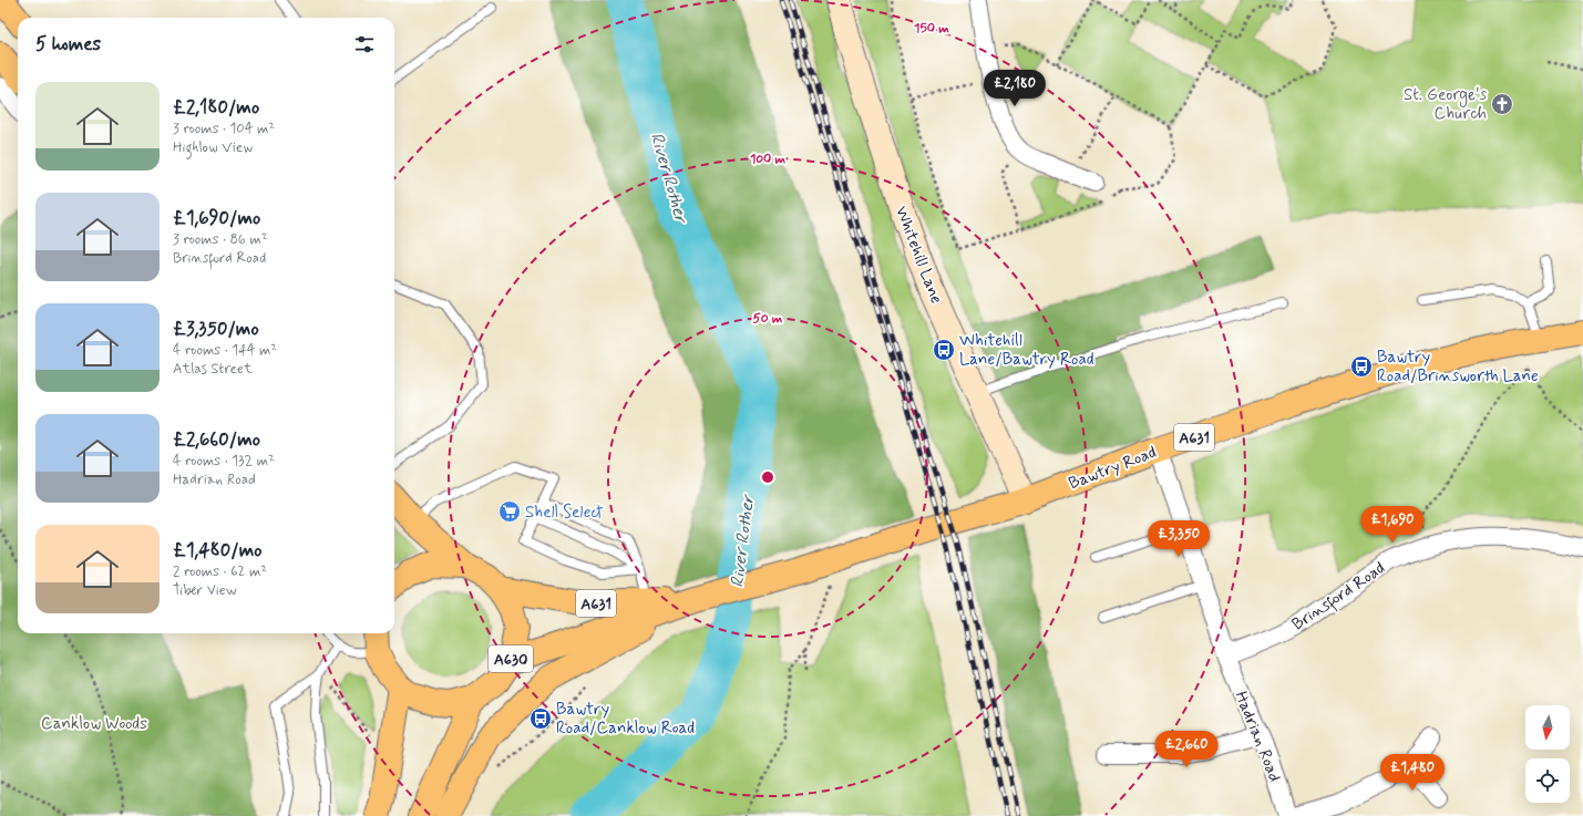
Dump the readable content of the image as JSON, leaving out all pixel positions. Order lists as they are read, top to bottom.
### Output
{
  "streets": {
    "main road": [
      "Whitehill Lane",
      "A631",
      "Bawtry Road",
      "A630"
    ],
    "street": ["Brinsford Road", "Hadrian Road"]
  },
  "crossings": [
    ["Whitehill Lane", "Bawtry Road"],
    ["Bawtry Road", "A630"],
    ["Bawtry Road", "Hadrian Road"],
    ["Brinsford Road", "Hadrian Road"]
  ],
  "water": ["River Rother"],
  "parks": ["Canklow Woods"],
  "places": {
    "church": ["St. George's Church"],
    "bus stop": ["Whitehill Lane/Bawtry Road", "Bawtry Road/Brinsworth Lane", "Bawtry Road/Canklow Road"],
    "supermarket": ["Shell Select"]
  },
  "north": "bottom",
  "page": {
    "heading": "5 homes",
    "price": [
      "£2,180",
      "£1,690",
      "£3,350",
      "£2,660",
      "£1,480"
    ],
    "list": [
      {
        "name": "£2,180/mo",
        "note": "3 rooms · 104 m² · Highlow View"
      },
      {
        "name": "£1,690/mo",
        "note": "3 rooms · 86 m² · Brinsford Road"
      },
      {
        "name": "£3,350/mo",
        "note": "4 rooms · 144 m² · Atlas Street"
      },
      {
        "name": "£2,660/mo",
        "note": "4 rooms · 132 m² · Hadrian Road"
      },
      {
        "name": "£1,480/mo",
        "note": "2 rooms · 62 m² · Tiber View"
      }
    ]
  },
  "rings": ["150 m", "100 m", "50 m"]
}
